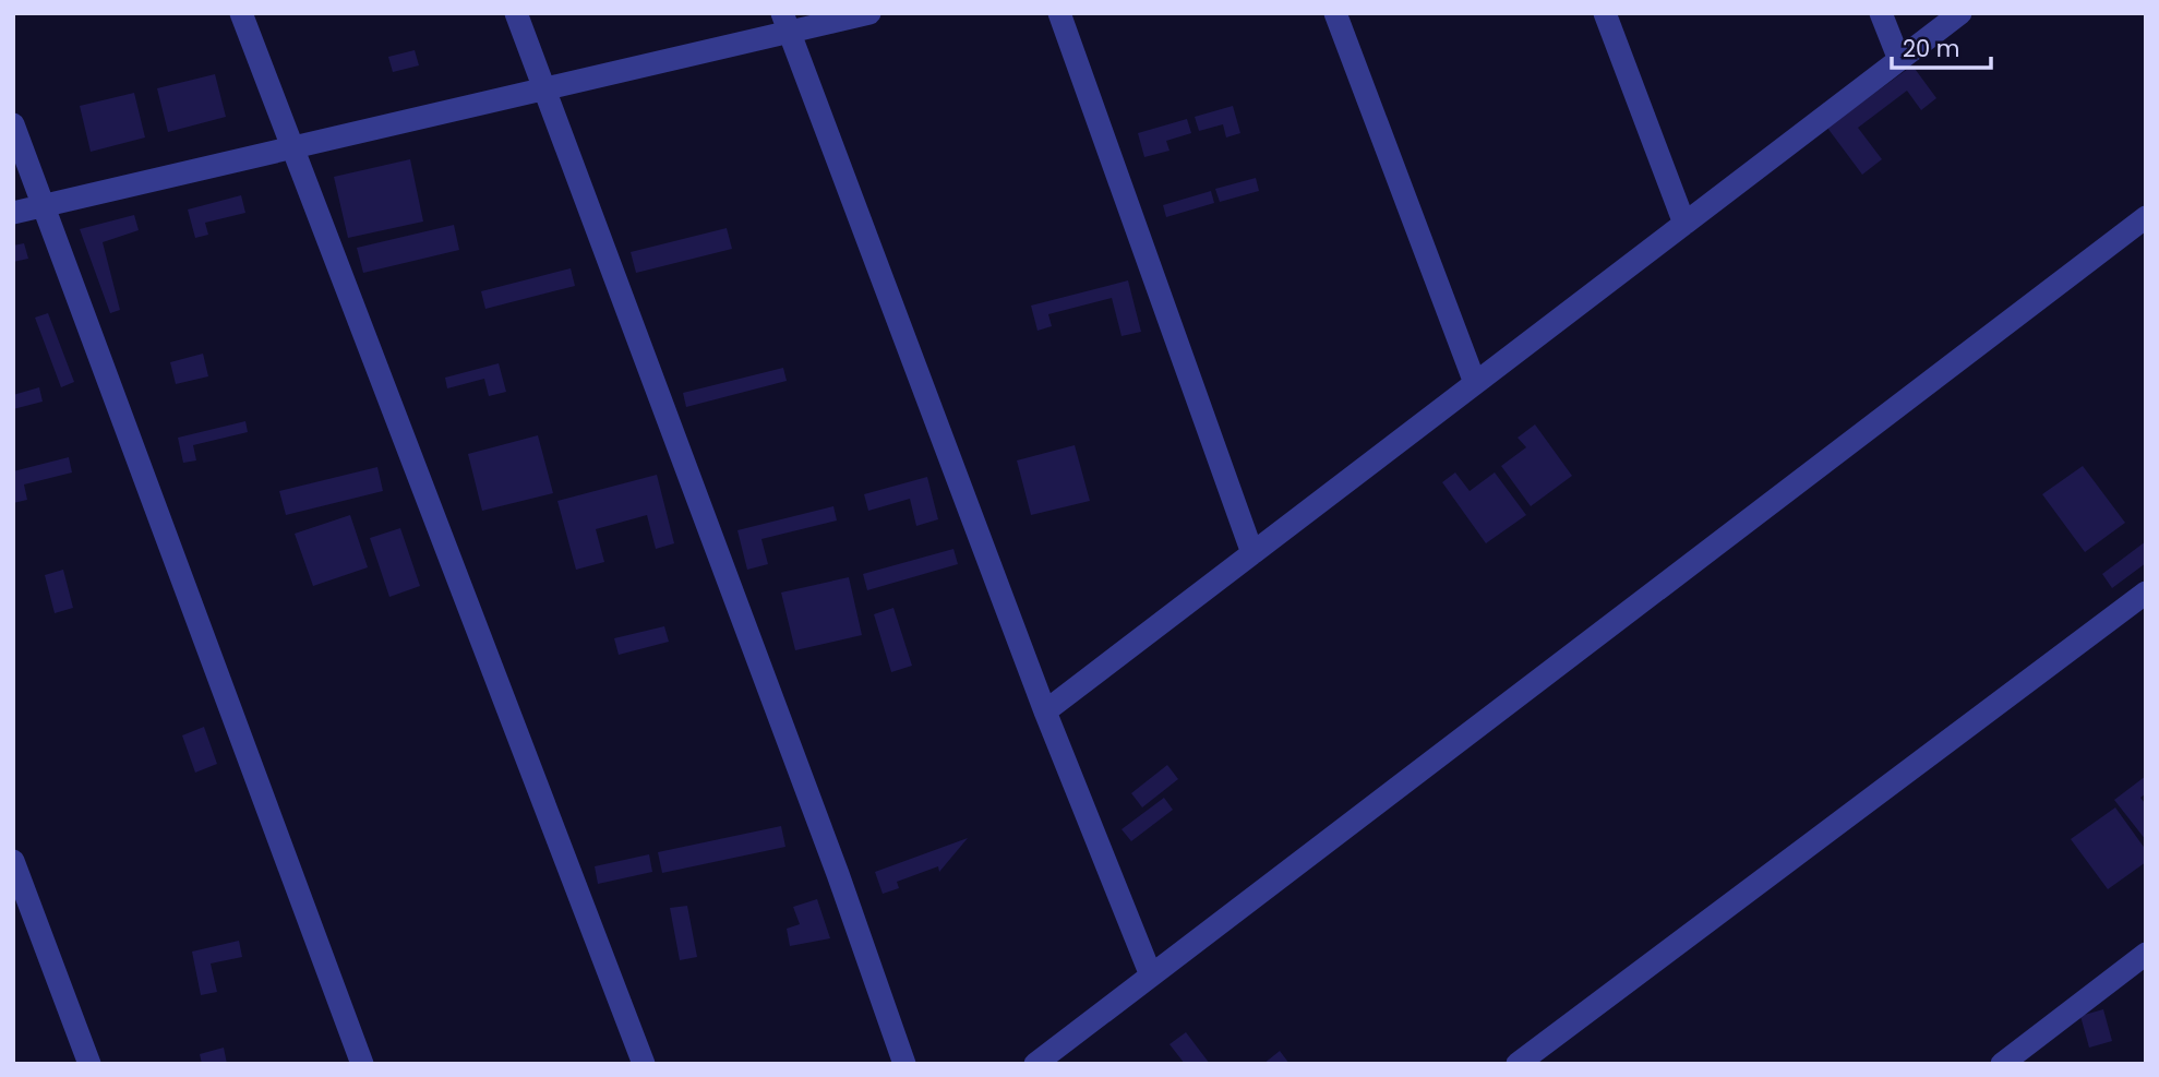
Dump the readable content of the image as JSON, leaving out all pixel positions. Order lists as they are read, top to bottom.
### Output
{
  "scale_bar": "20 m"
}
